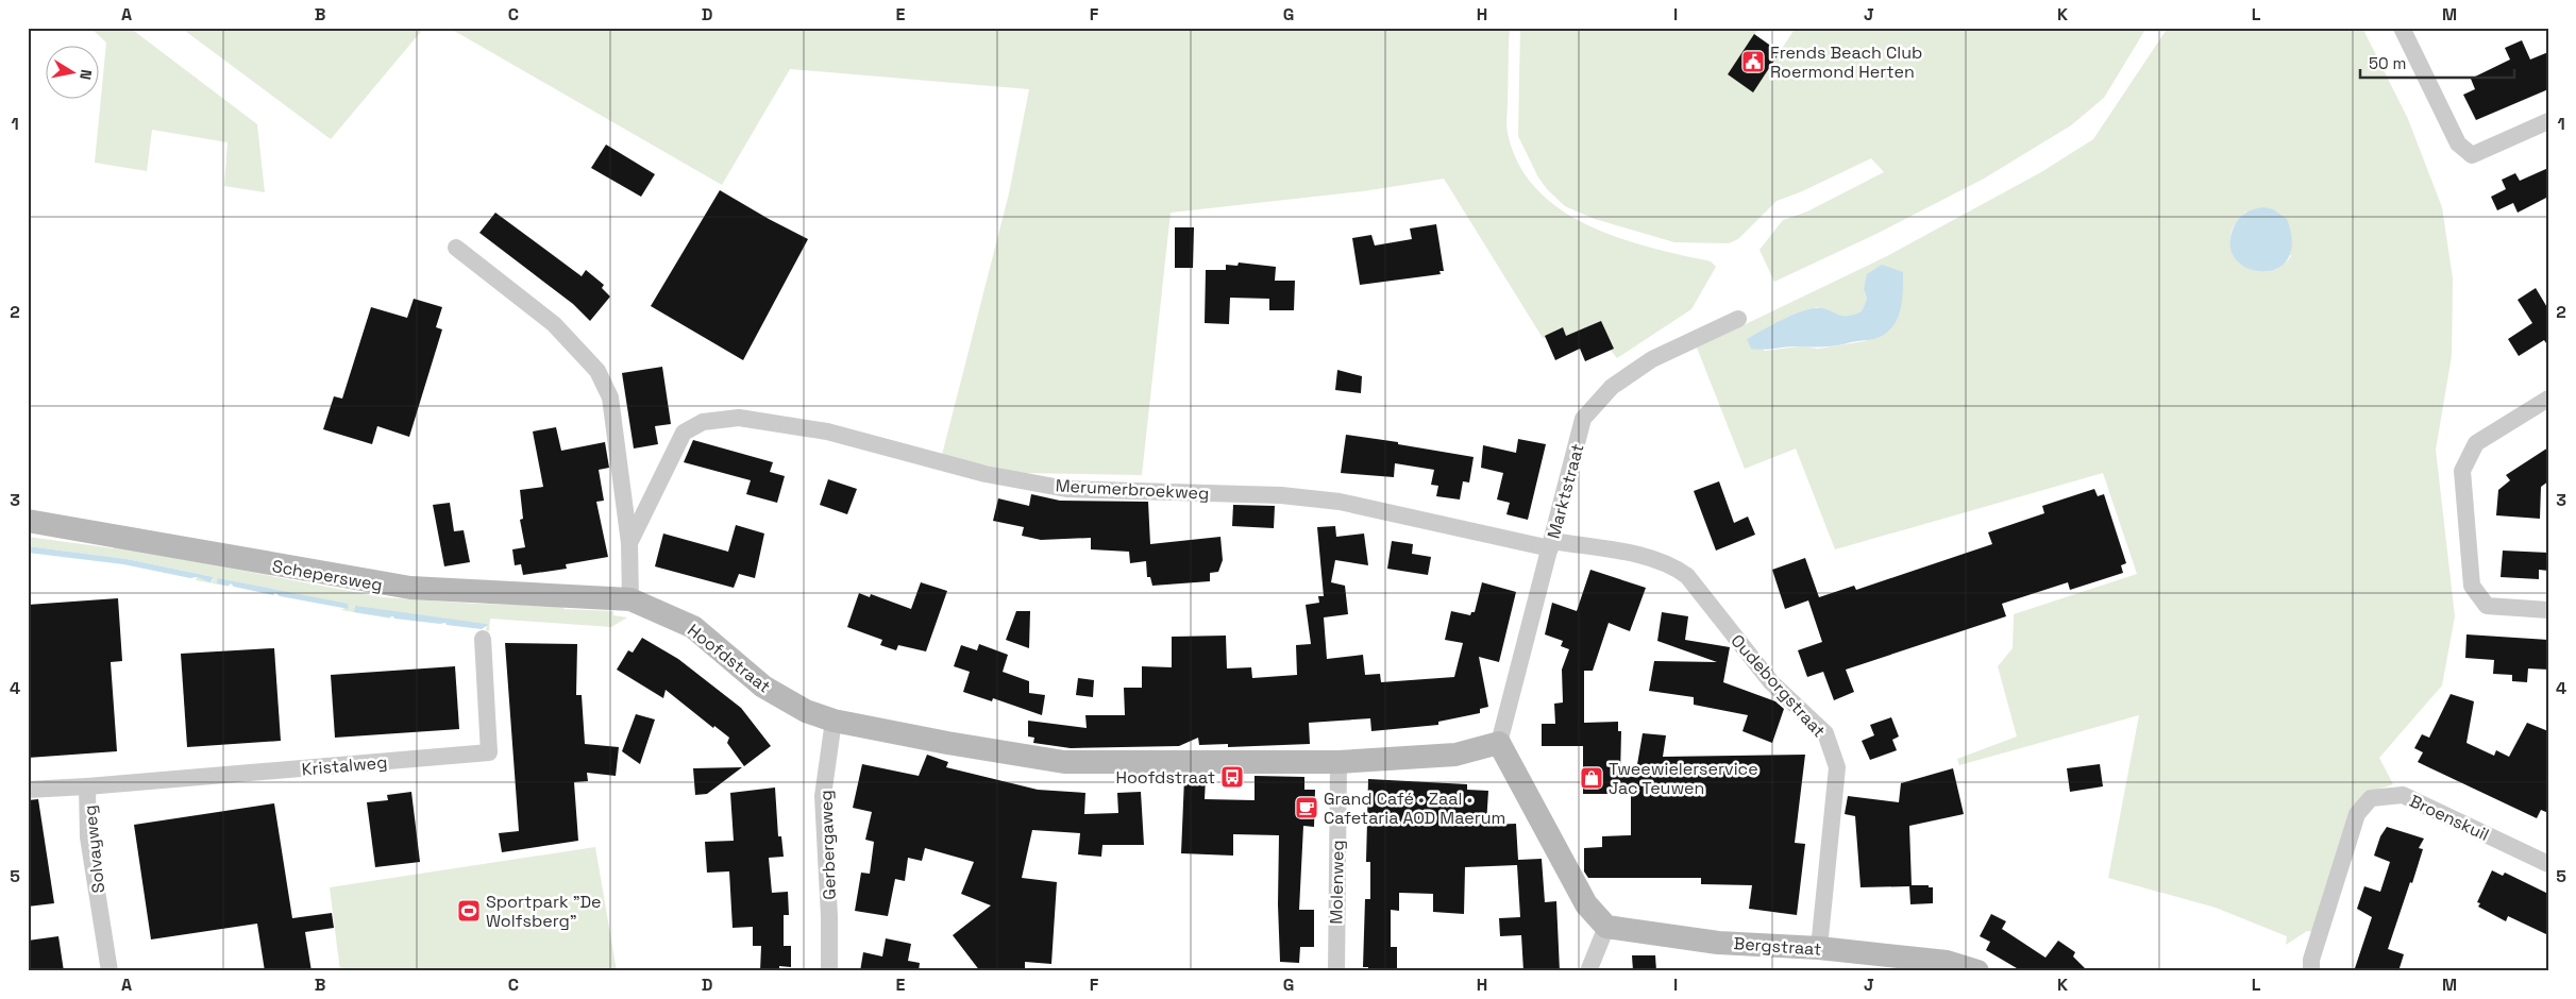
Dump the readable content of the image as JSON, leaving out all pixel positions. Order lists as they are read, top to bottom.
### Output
{
  "streets": {
    "street": [
      "Merumerbroekweg",
      "Marktstraat",
      "Schepersweg",
      "Hoofdstraat",
      "Oudeborgstraat",
      "Kristalweg",
      "Broenskuil",
      "Gerbergaweg",
      "Solvayweg",
      "Molenweg",
      "Bergstraat"
    ]
  },
  "crossings": [
    ["Merumerbroekweg", "Marktstraat"],
    ["Merumerbroekweg", "Schepersweg"],
    ["Merumerbroekweg", "Hoofdstraat"],
    ["Merumerbroekweg", "Oudeborgstraat"],
    ["Marktstraat", "Hoofdstraat"],
    ["Marktstraat", "Oudeborgstraat"],
    ["Schepersweg", "Hoofdstraat"],
    ["Hoofdstraat", "Gerbergaweg"],
    ["Hoofdstraat", "Molenweg"],
    ["Oudeborgstraat", "Bergstraat"],
    ["Kristalweg", "Solvayweg"]
  ],
  "places": {
    "public building": ["Frends Beach Club Roermond Herten"],
    "bus stop": ["Hoofdstraat"],
    "shop": ["Tweewielerservice Jac Teuwen"],
    "cafe": ["Grand Café • Zaal • Cafetaria AOD Maerum"],
    "sports": ["Sportpark \"De Wolfsberg\""]
  },
  "scale_bar": "50 m",
  "north": "right",
  "grid": {
    "columns": [
      "A",
      "B",
      "C",
      "D",
      "E",
      "F",
      "G",
      "H",
      "I",
      "J",
      "K",
      "L",
      "M"
    ],
    "rows": [
      "1",
      "2",
      "3",
      "4",
      "5"
    ]
  }
}
